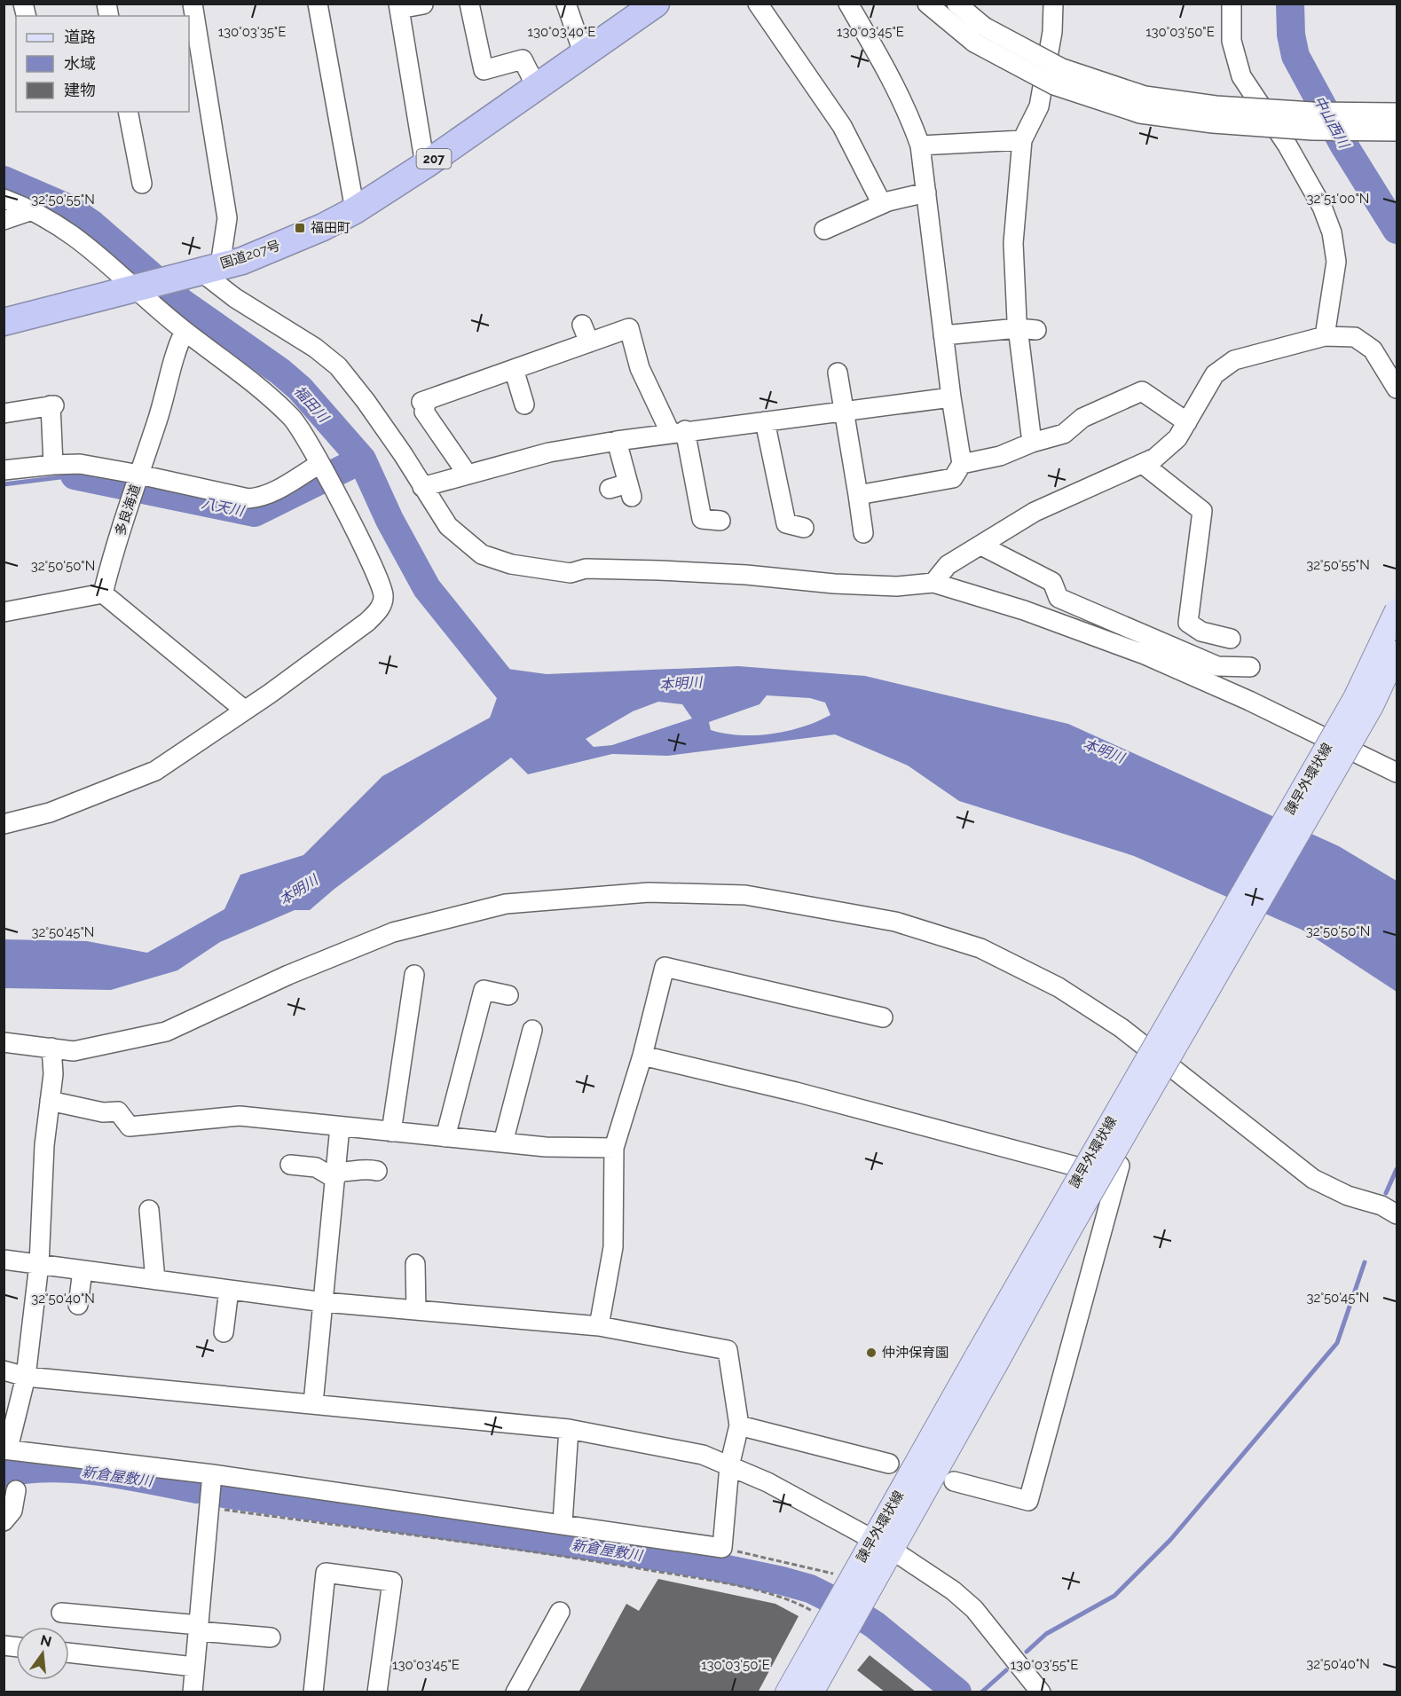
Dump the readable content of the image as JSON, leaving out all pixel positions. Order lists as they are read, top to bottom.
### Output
{
  "streets": {
    "highway": ["207", "国道207号"],
    "main road": ["諫早外環状線"],
    "street": ["多良海道"]
  },
  "water": [
    "中山西川",
    "福田川",
    "八天川",
    "本明川",
    "新倉屋敷川"
  ],
  "places": {
    "transit": ["福田町"],
    "other": ["仲沖保育園"]
  },
  "legend": ["道路", "水域", "建物"],
  "north": "top",
  "coordinates": [
    "130°03'35\"E",
    "130°03'40\"E",
    "130°03'45\"E",
    "130°03'50\"E",
    "32°51'00\"N",
    "32°50'55\"N",
    "32°50'50\"N",
    "32°50'45\"N",
    "32°50'40\"N",
    "130°03'55\"E"
  ]
}
